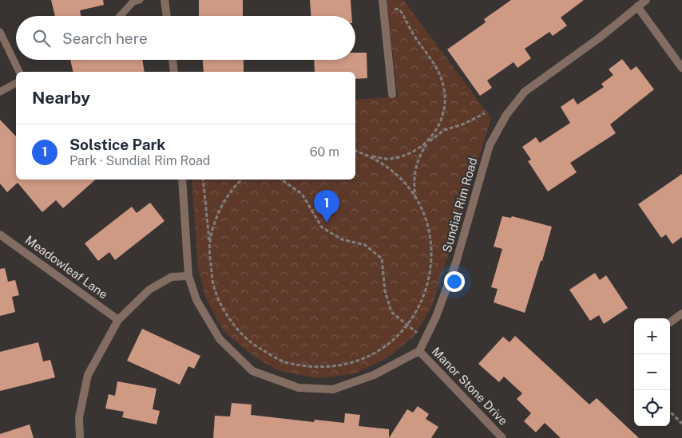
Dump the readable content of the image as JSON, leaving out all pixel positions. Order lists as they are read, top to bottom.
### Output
{
  "streets": {
    "street": ["Sundial Rim Road", "Meadowleaf Lane", "Manor Stone Drive"]
  },
  "crossings": [
    ["Sundial Rim Road", "Manor Stone Drive"]
  ],
  "page": {
    "search": "Search here",
    "heading": "Nearby",
    "list": [
      {
        "mark": "1",
        "name": "Solstice Park",
        "note": "Park · Sundial Rim Road",
        "value": "60 m"
      }
    ],
    "pins": "1",
    "map_buttons": ["+", "−"]
  }
}
